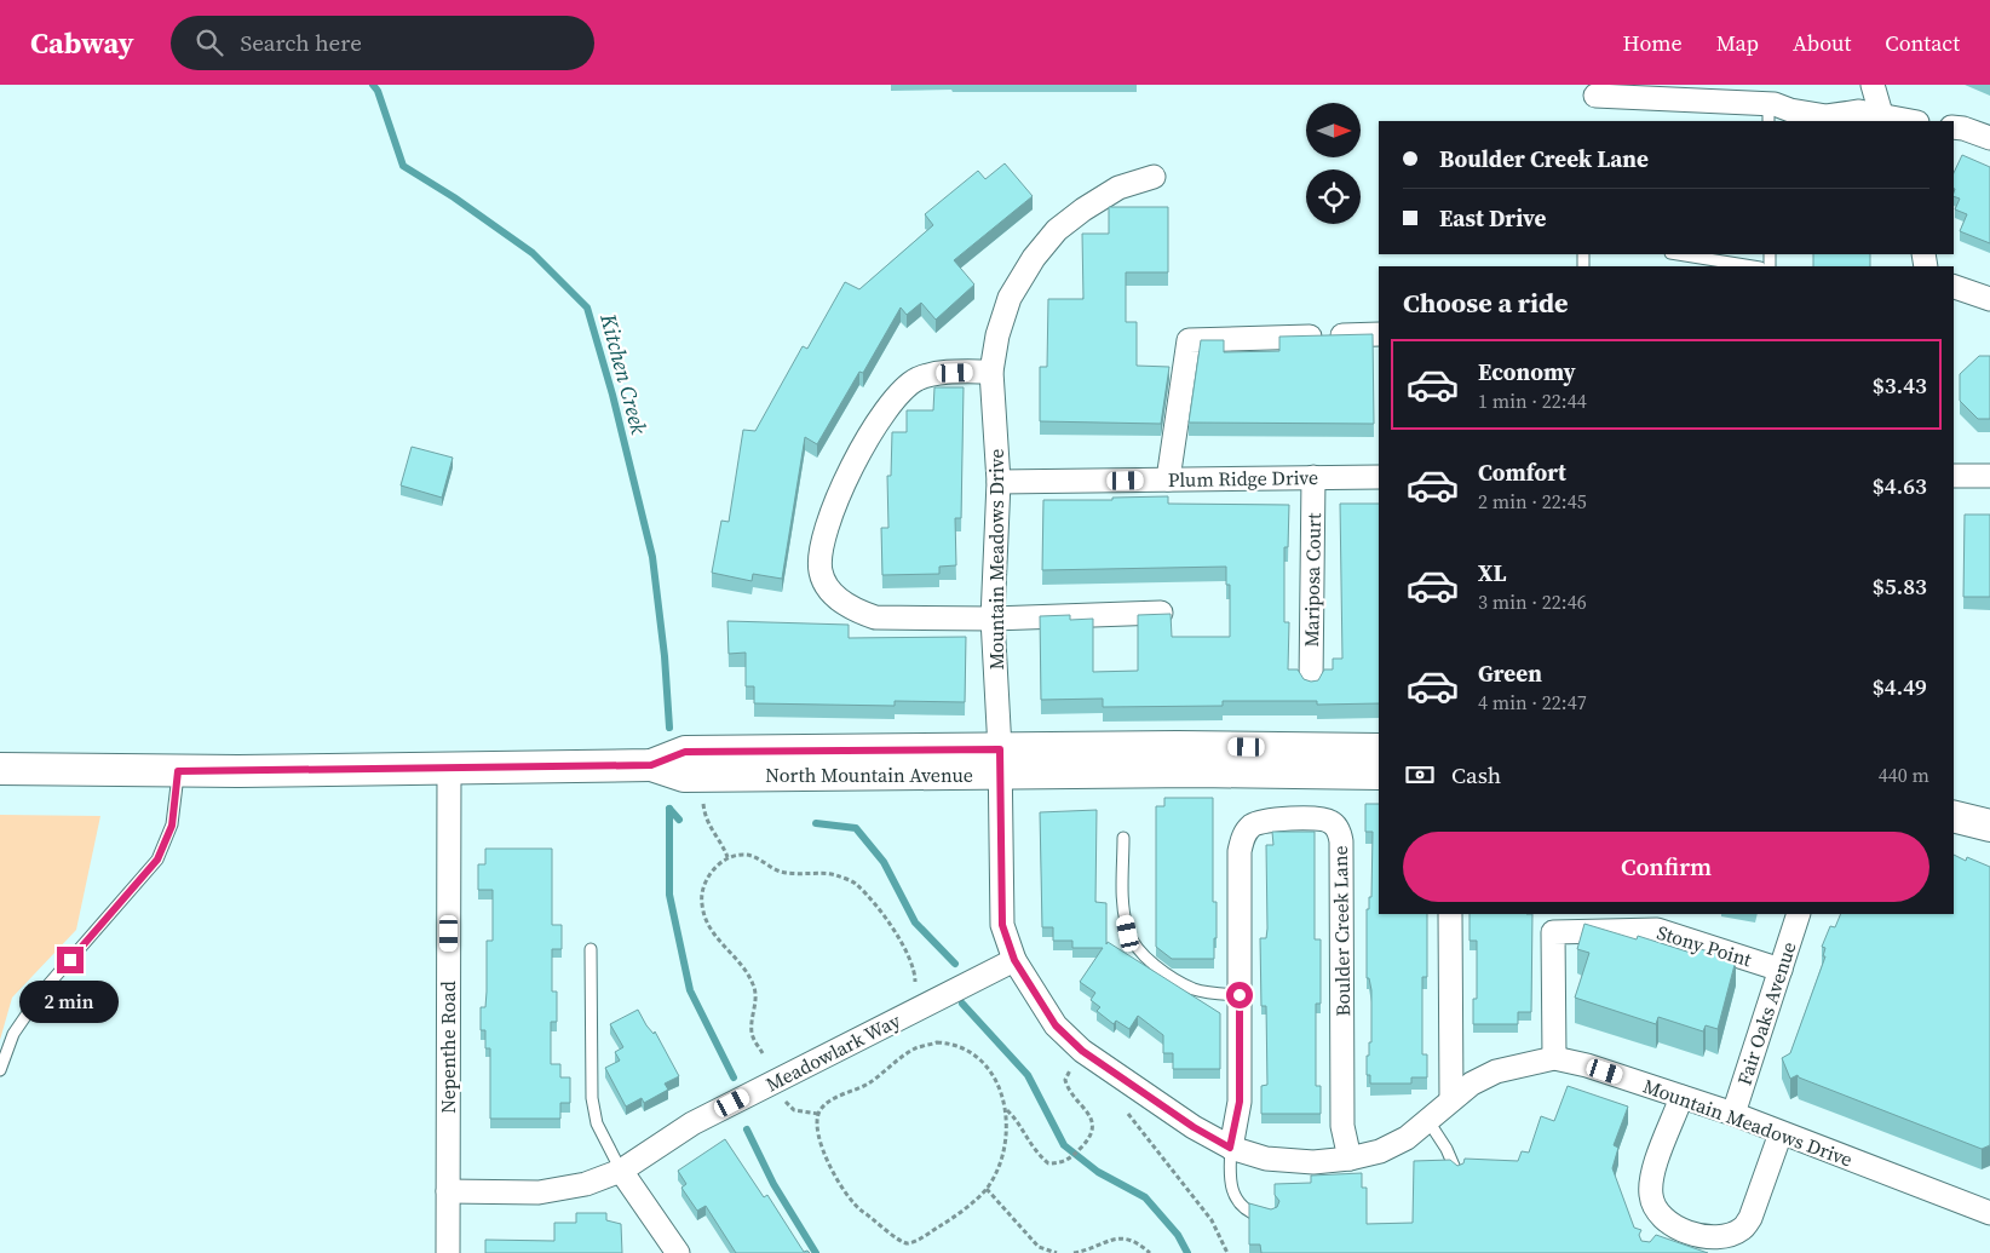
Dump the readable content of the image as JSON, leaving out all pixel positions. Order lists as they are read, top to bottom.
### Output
{
  "streets": {
    "street": [
      "Plum Ridge Drive",
      "Mountain Meadows Drive",
      "Mariposa Court",
      "North Mountain Avenue",
      "Boulder Creek Lane",
      "Stony Point",
      "Fair Oaks Avenue",
      "Nepenthe Road",
      "Meadowlark Way"
    ]
  },
  "crossings": [
    ["Plum Ridge Drive", "Mountain Meadows Drive"],
    ["Plum Ridge Drive", "Mariposa Court"],
    ["Mountain Meadows Drive", "North Mountain Avenue"],
    ["Mountain Meadows Drive", "Boulder Creek Lane"],
    ["Mountain Meadows Drive", "Stony Point"],
    ["Mountain Meadows Drive", "Fair Oaks Avenue"],
    ["Mountain Meadows Drive", "Meadowlark Way"],
    ["North Mountain Avenue", "Nepenthe Road"],
    ["Stony Point", "Fair Oaks Avenue"],
    ["Nepenthe Road", "Meadowlark Way"]
  ],
  "water": ["Kitchen Creek"],
  "north": "right",
  "page": {
    "header": "Cabway",
    "search": "Search here",
    "nav": [
      "Home",
      "Map",
      "About",
      "Contact"
    ],
    "banner": ["Boulder Creek Lane", "East Drive"],
    "heading": "Choose a ride",
    "list": [
      {
        "name": "Economy",
        "note": "1 min · 22:44",
        "value": "$3.43"
      },
      {
        "name": "Comfort",
        "note": "2 min · 22:45",
        "value": "$4.63"
      },
      {
        "name": "XL",
        "note": "3 min · 22:46",
        "value": "$5.83"
      },
      {
        "name": "Green",
        "note": "4 min · 22:47",
        "value": "$4.49"
      }
    ],
    "pay": ["Cash", "440 m"],
    "buttons": "Confirm",
    "bubble": "2 min"
  }
}
